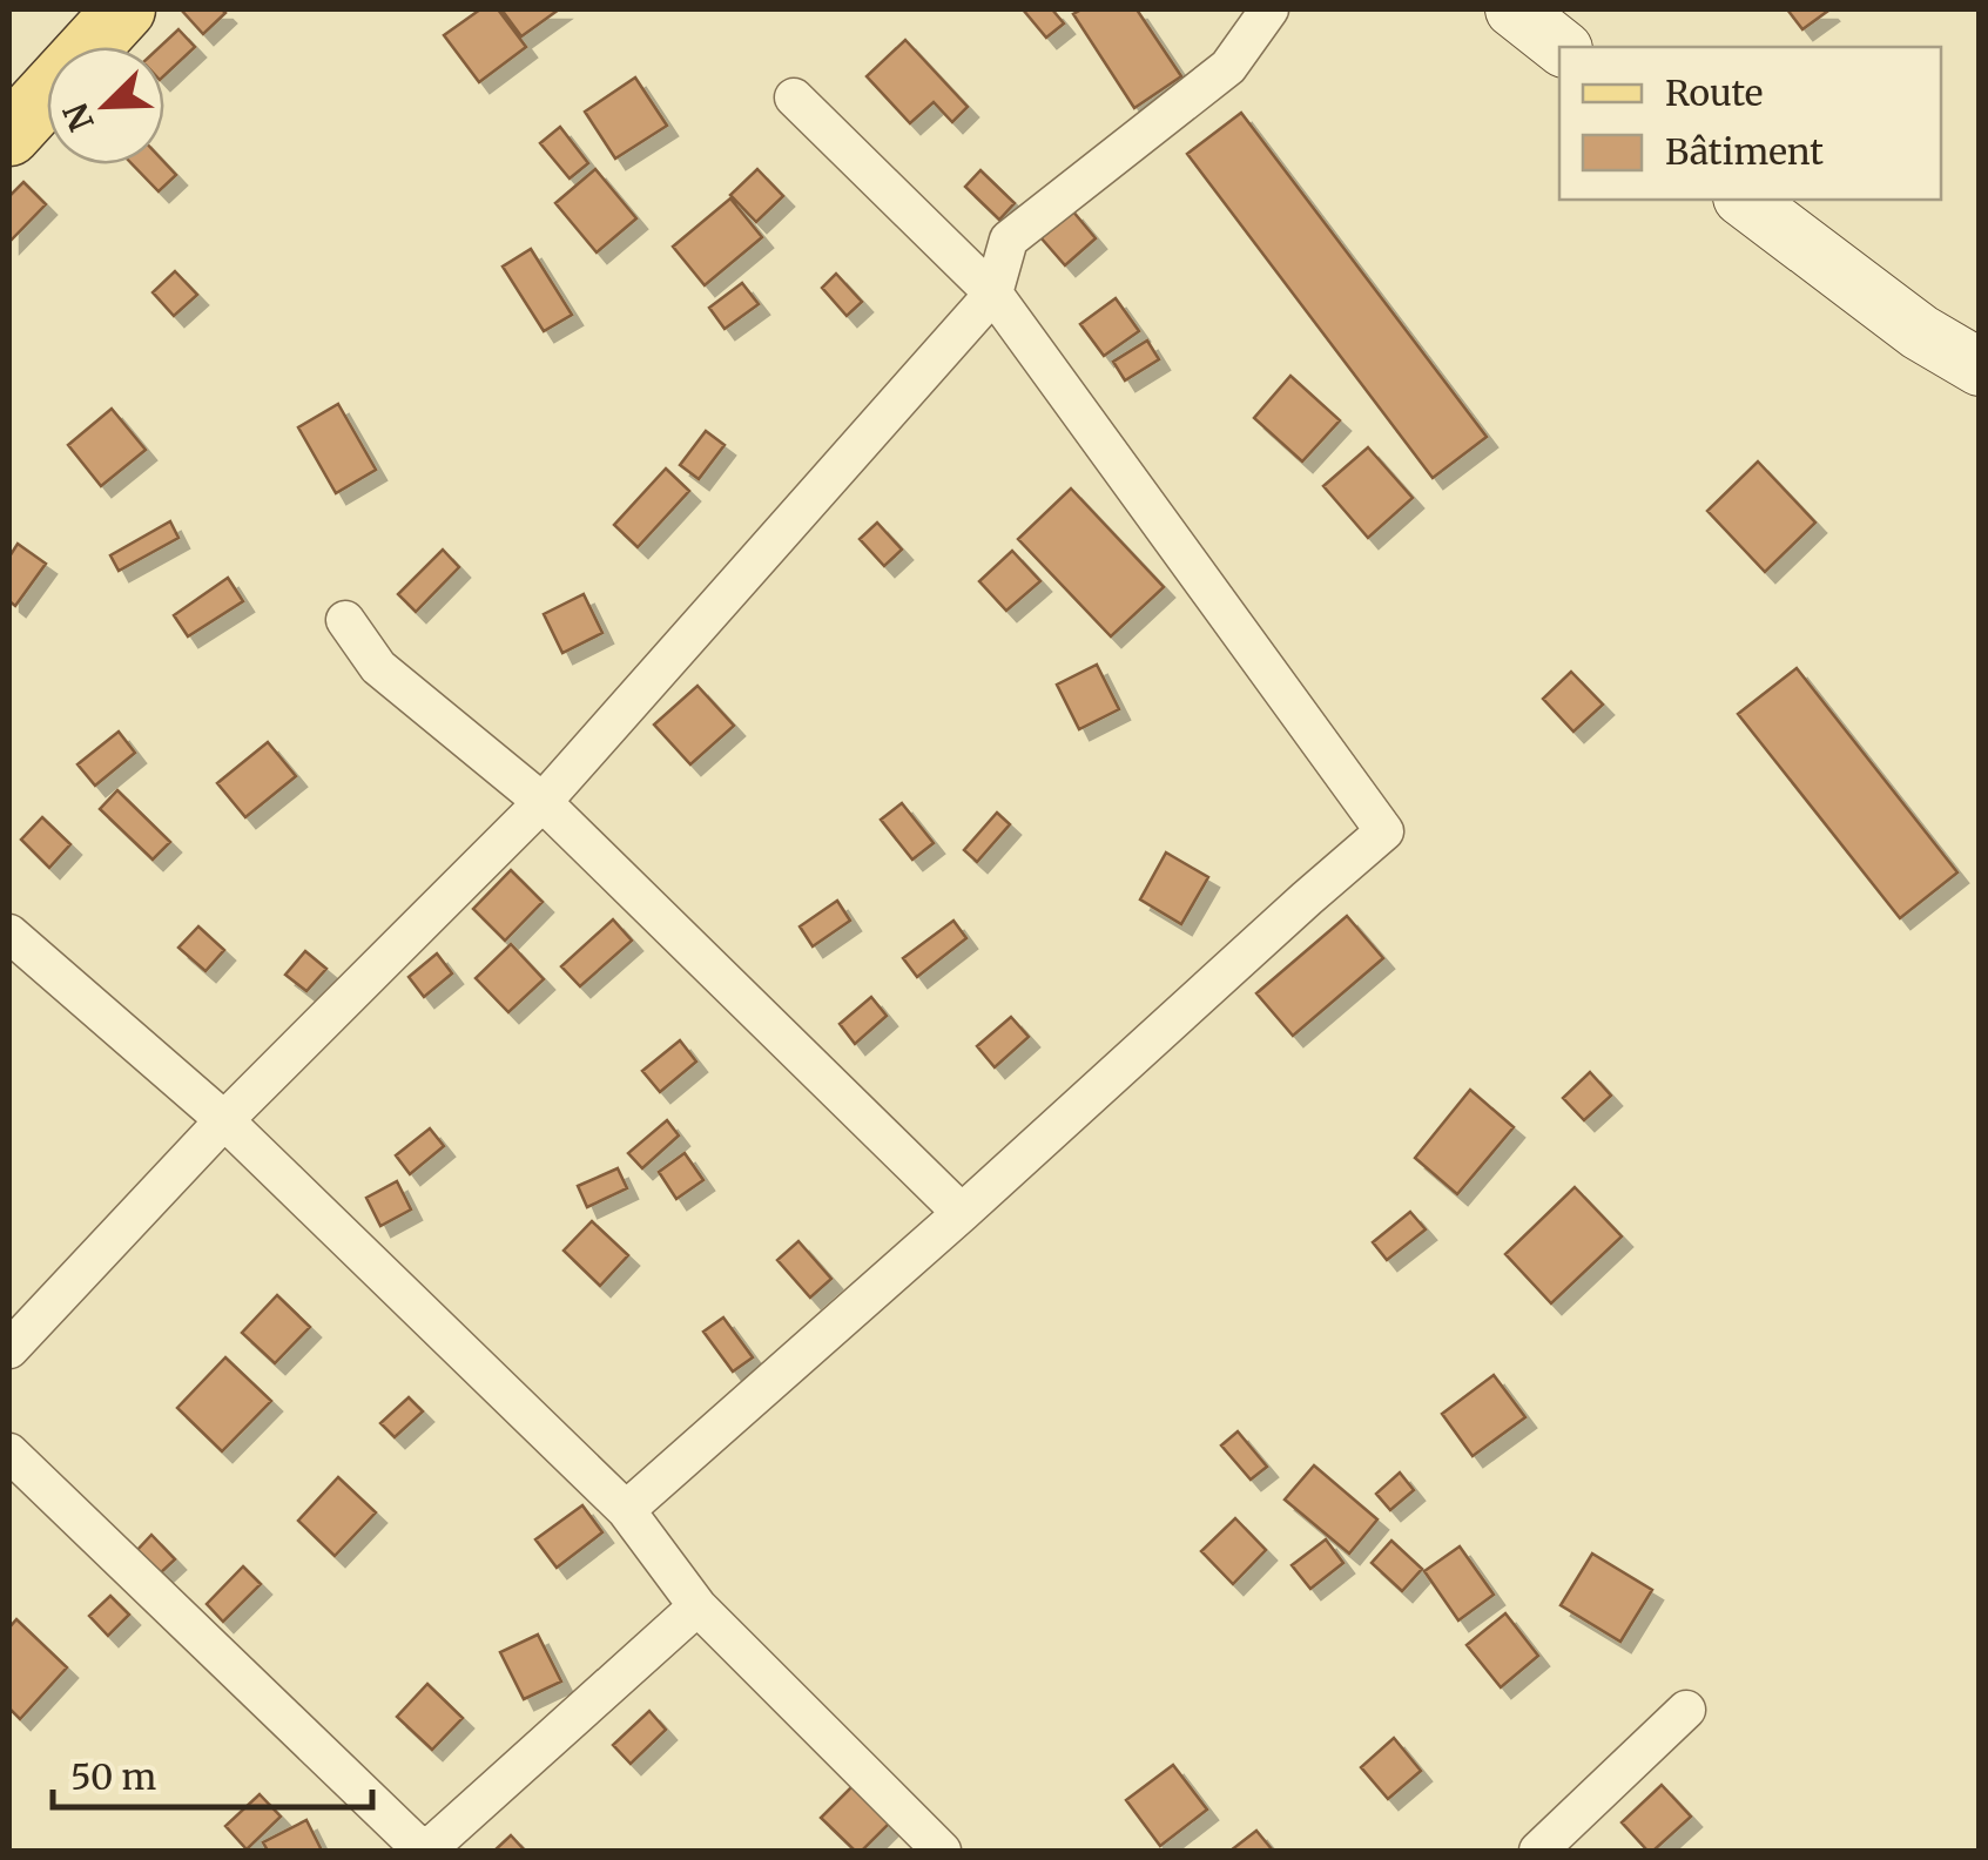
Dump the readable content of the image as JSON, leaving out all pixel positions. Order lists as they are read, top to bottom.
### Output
{
  "legend": ["Route", "Bâtiment"],
  "scale_bar": "50 m",
  "north": "bottom left"
}
